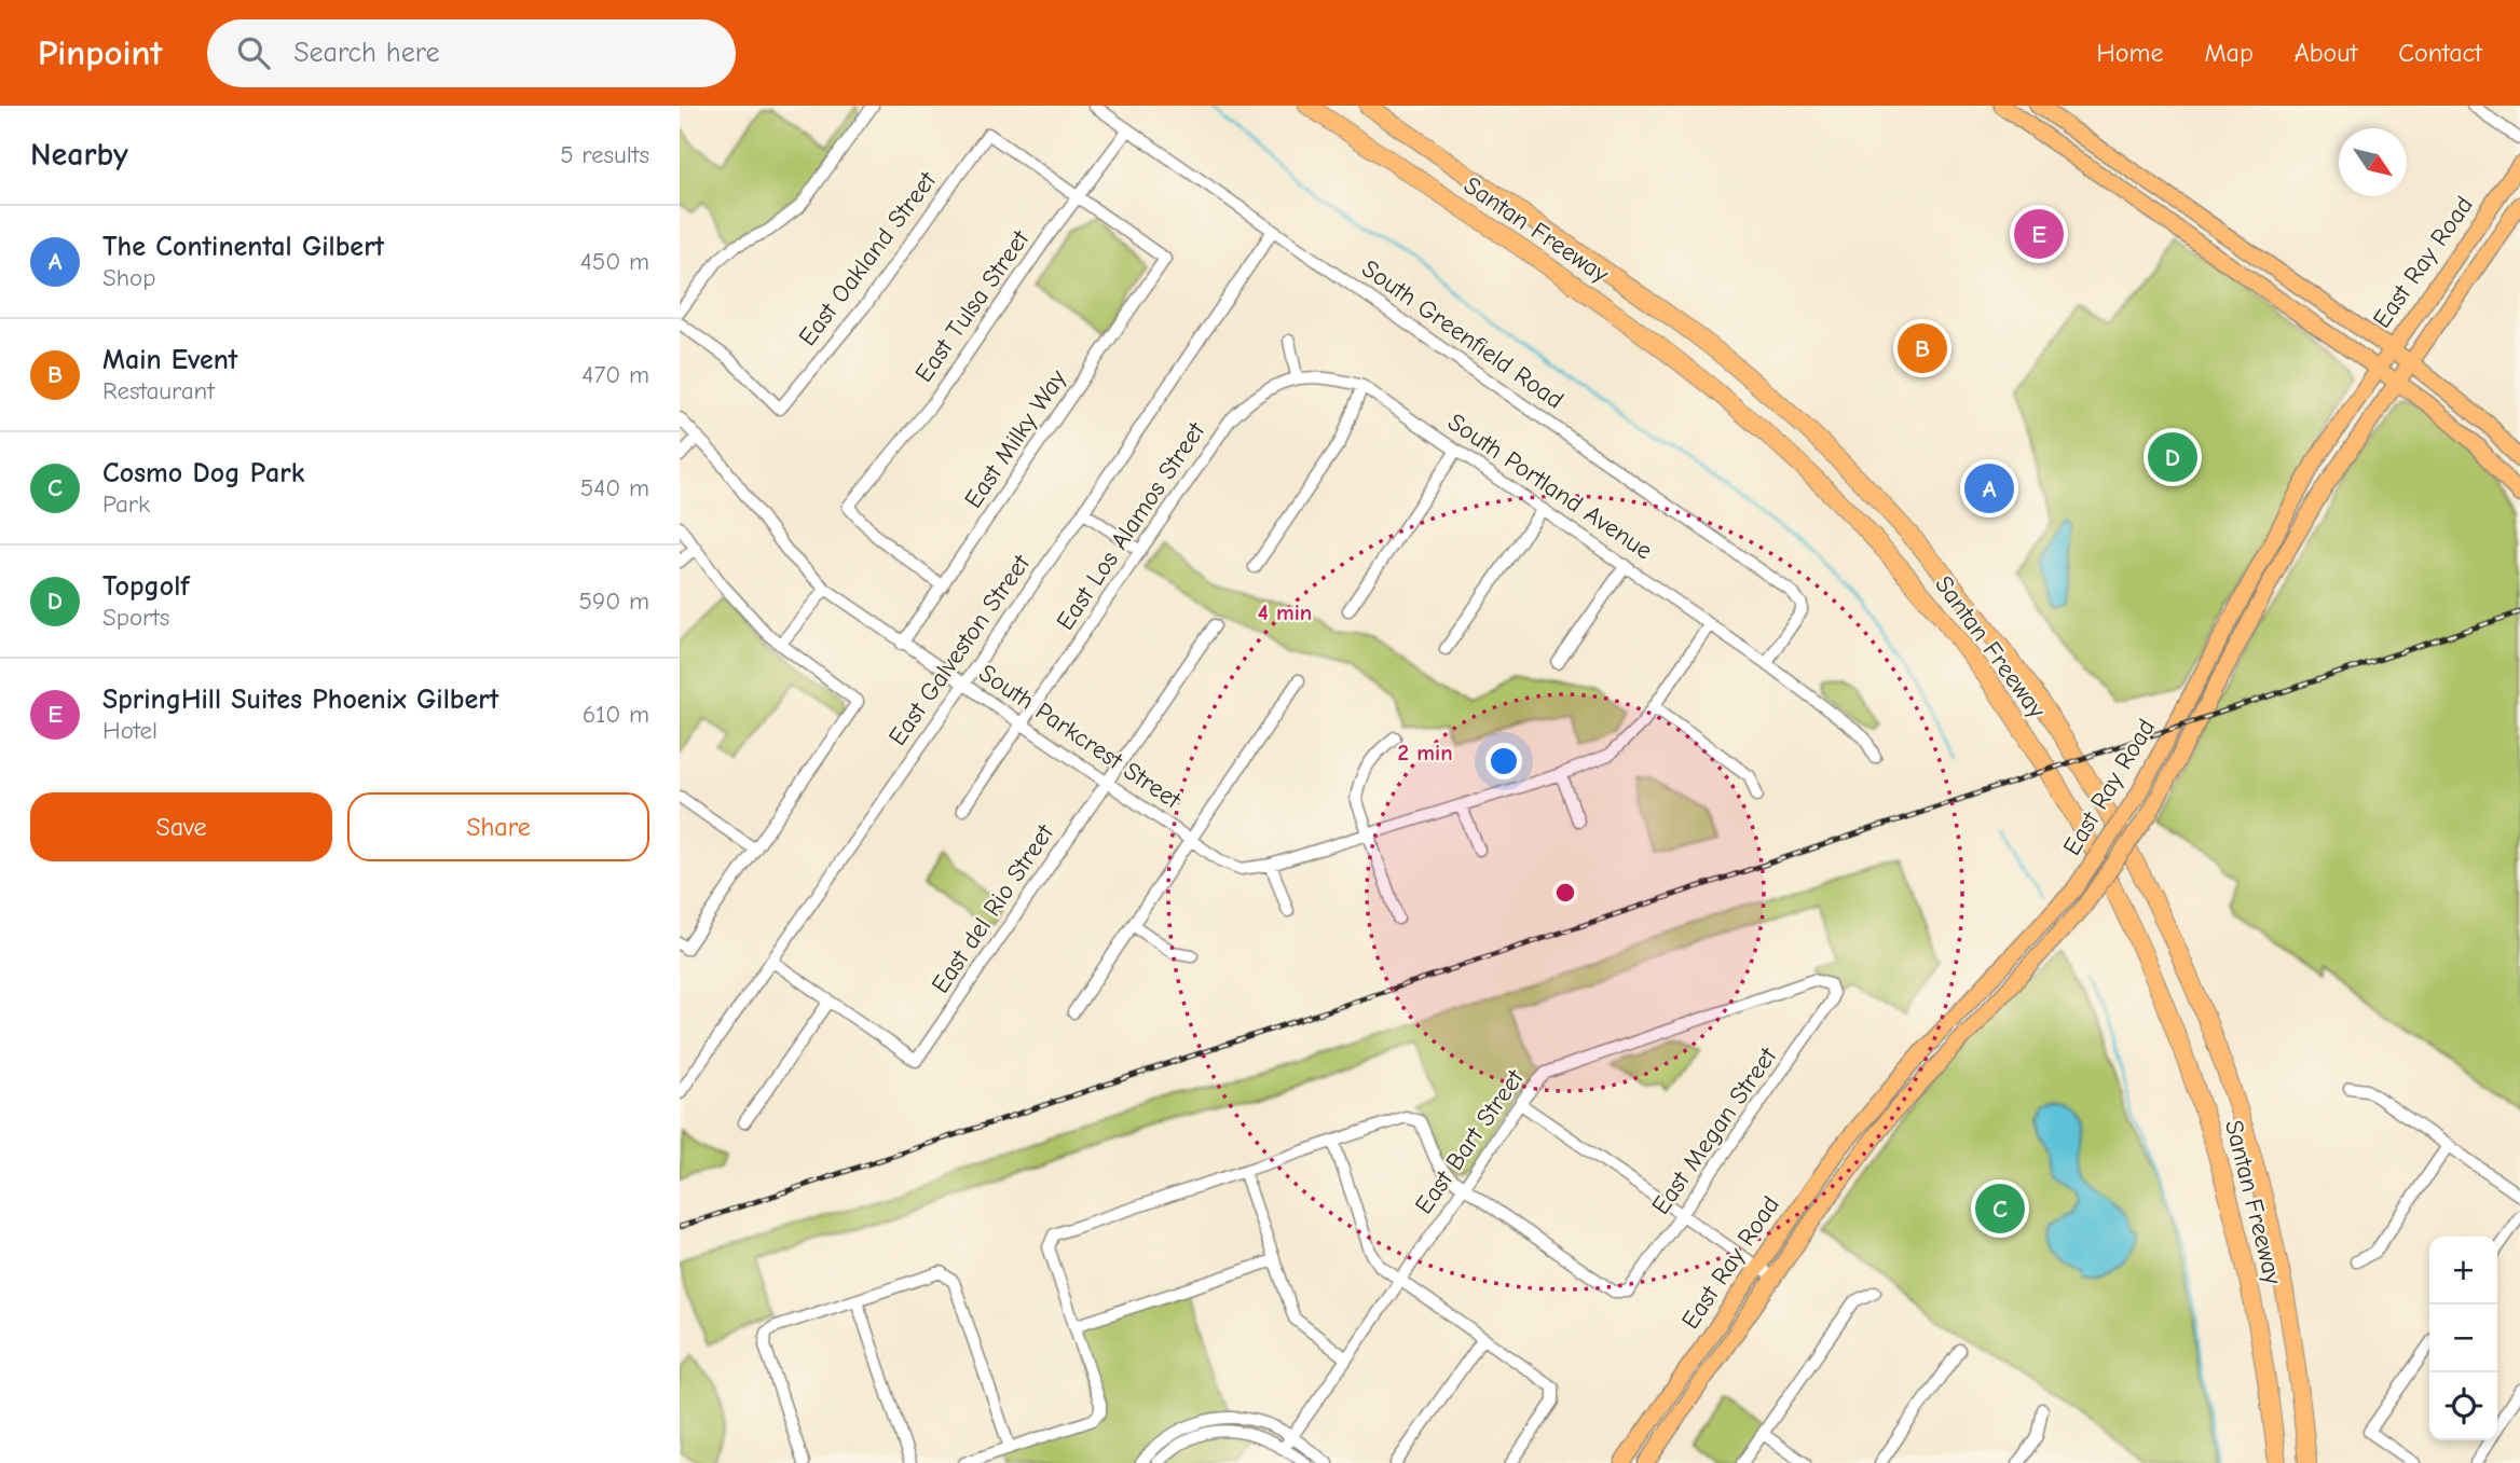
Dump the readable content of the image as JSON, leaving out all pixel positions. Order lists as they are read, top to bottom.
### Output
{
  "streets": {
    "highway": ["Santan Freeway"],
    "main road": ["East Ray Road"],
    "street": [
      "East Oakland Street",
      "East Tulsa Street",
      "South Greenfield Road",
      "East Milky Way",
      "South Portland Avenue",
      "East Los Alamos Street",
      "East Galveston Street",
      "South Parkcrest Street",
      "East del Rio Street",
      "East Megan Street",
      "East Bart Street"
    ]
  },
  "crossings": [
    ["East Oakland Street", "East Tulsa Street"],
    ["East Oakland Street", "East Milky Way"],
    ["East Tulsa Street", "South Greenfield Road"],
    ["East Tulsa Street", "East Milky Way"],
    ["South Greenfield Road", "South Portland Avenue"],
    ["South Greenfield Road", "East Galveston Street"],
    ["East Milky Way", "South Parkcrest Street"],
    ["South Portland Avenue", "East Los Alamos Street"],
    ["South Portland Avenue", "South Parkcrest Street"],
    ["East Los Alamos Street", "South Parkcrest Street"],
    ["East Galveston Street", "South Parkcrest Street"],
    ["South Parkcrest Street", "East del Rio Street"],
    ["East Megan Street", "East Bart Street"]
  ],
  "north": "bottom right",
  "page": {
    "header": "Pinpoint",
    "search": "Search here",
    "nav": [
      "Home",
      "Map",
      "About",
      "Contact"
    ],
    "heading": ["Nearby", "5 results"],
    "list": [
      {
        "mark": "A",
        "name": "The Continental Gilbert",
        "note": "Shop",
        "value": "450 m"
      },
      {
        "mark": "B",
        "name": "Main Event",
        "note": "Restaurant",
        "value": "470 m"
      },
      {
        "mark": "C",
        "name": "Cosmo Dog Park",
        "note": "Park",
        "value": "540 m"
      },
      {
        "mark": "D",
        "name": "Topgolf",
        "note": "Sports",
        "value": "590 m"
      },
      {
        "mark": "E",
        "name": "SpringHill Suites Phoenix Gilbert",
        "note": "Hotel",
        "value": "610 m"
      }
    ],
    "pins": [
      "E",
      "B",
      "D",
      "A",
      "C"
    ],
    "buttons": ["Save", "Share"],
    "map_buttons": ["+", "−"]
  },
  "rings": ["4 min", "2 min"]
}
